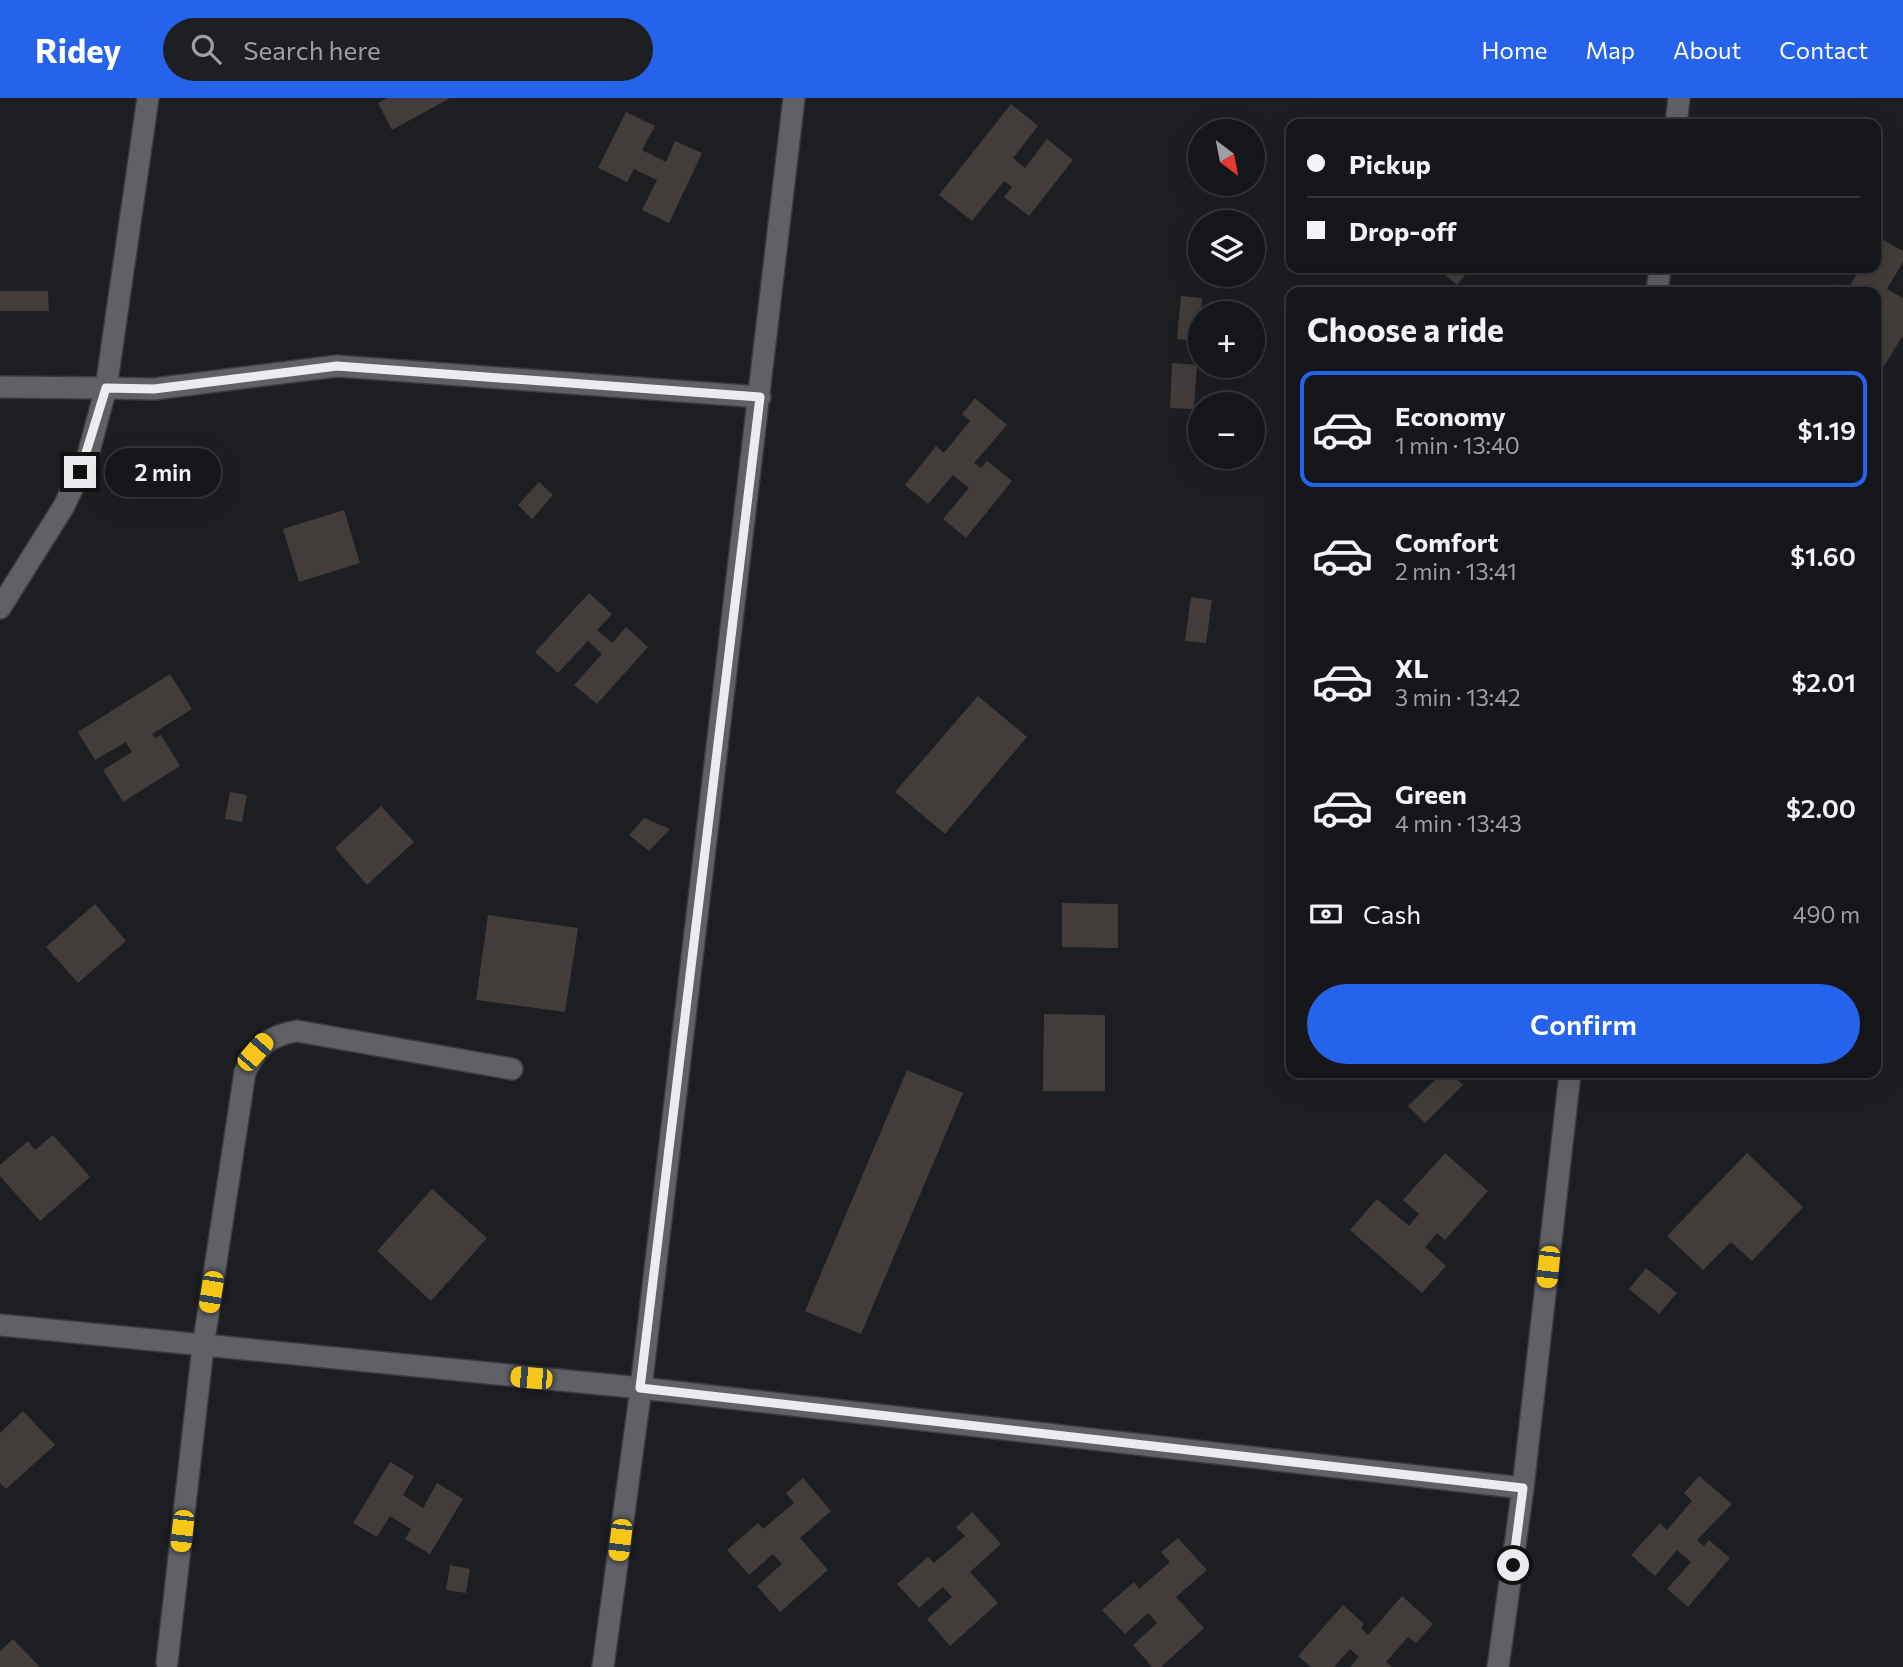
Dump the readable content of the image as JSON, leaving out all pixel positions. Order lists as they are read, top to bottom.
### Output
{
  "north": "bottom right",
  "page": {
    "header": "Ridey",
    "search": "Search here",
    "nav": [
      "Home",
      "Map",
      "About",
      "Contact"
    ],
    "map_buttons": ["+", "−"],
    "banner": ["Pickup", "Drop-off"],
    "heading": "Choose a ride",
    "list": [
      {
        "name": "Economy",
        "note": "1 min · 13:40",
        "value": "$1.19"
      },
      {
        "name": "Comfort",
        "note": "2 min · 13:41",
        "value": "$1.60"
      },
      {
        "name": "XL",
        "note": "3 min · 13:42",
        "value": "$2.01"
      },
      {
        "name": "Green",
        "note": "4 min · 13:43",
        "value": "$2.00"
      }
    ],
    "bubble": "2 min",
    "pay": ["Cash", "490 m"],
    "buttons": "Confirm"
  }
}
